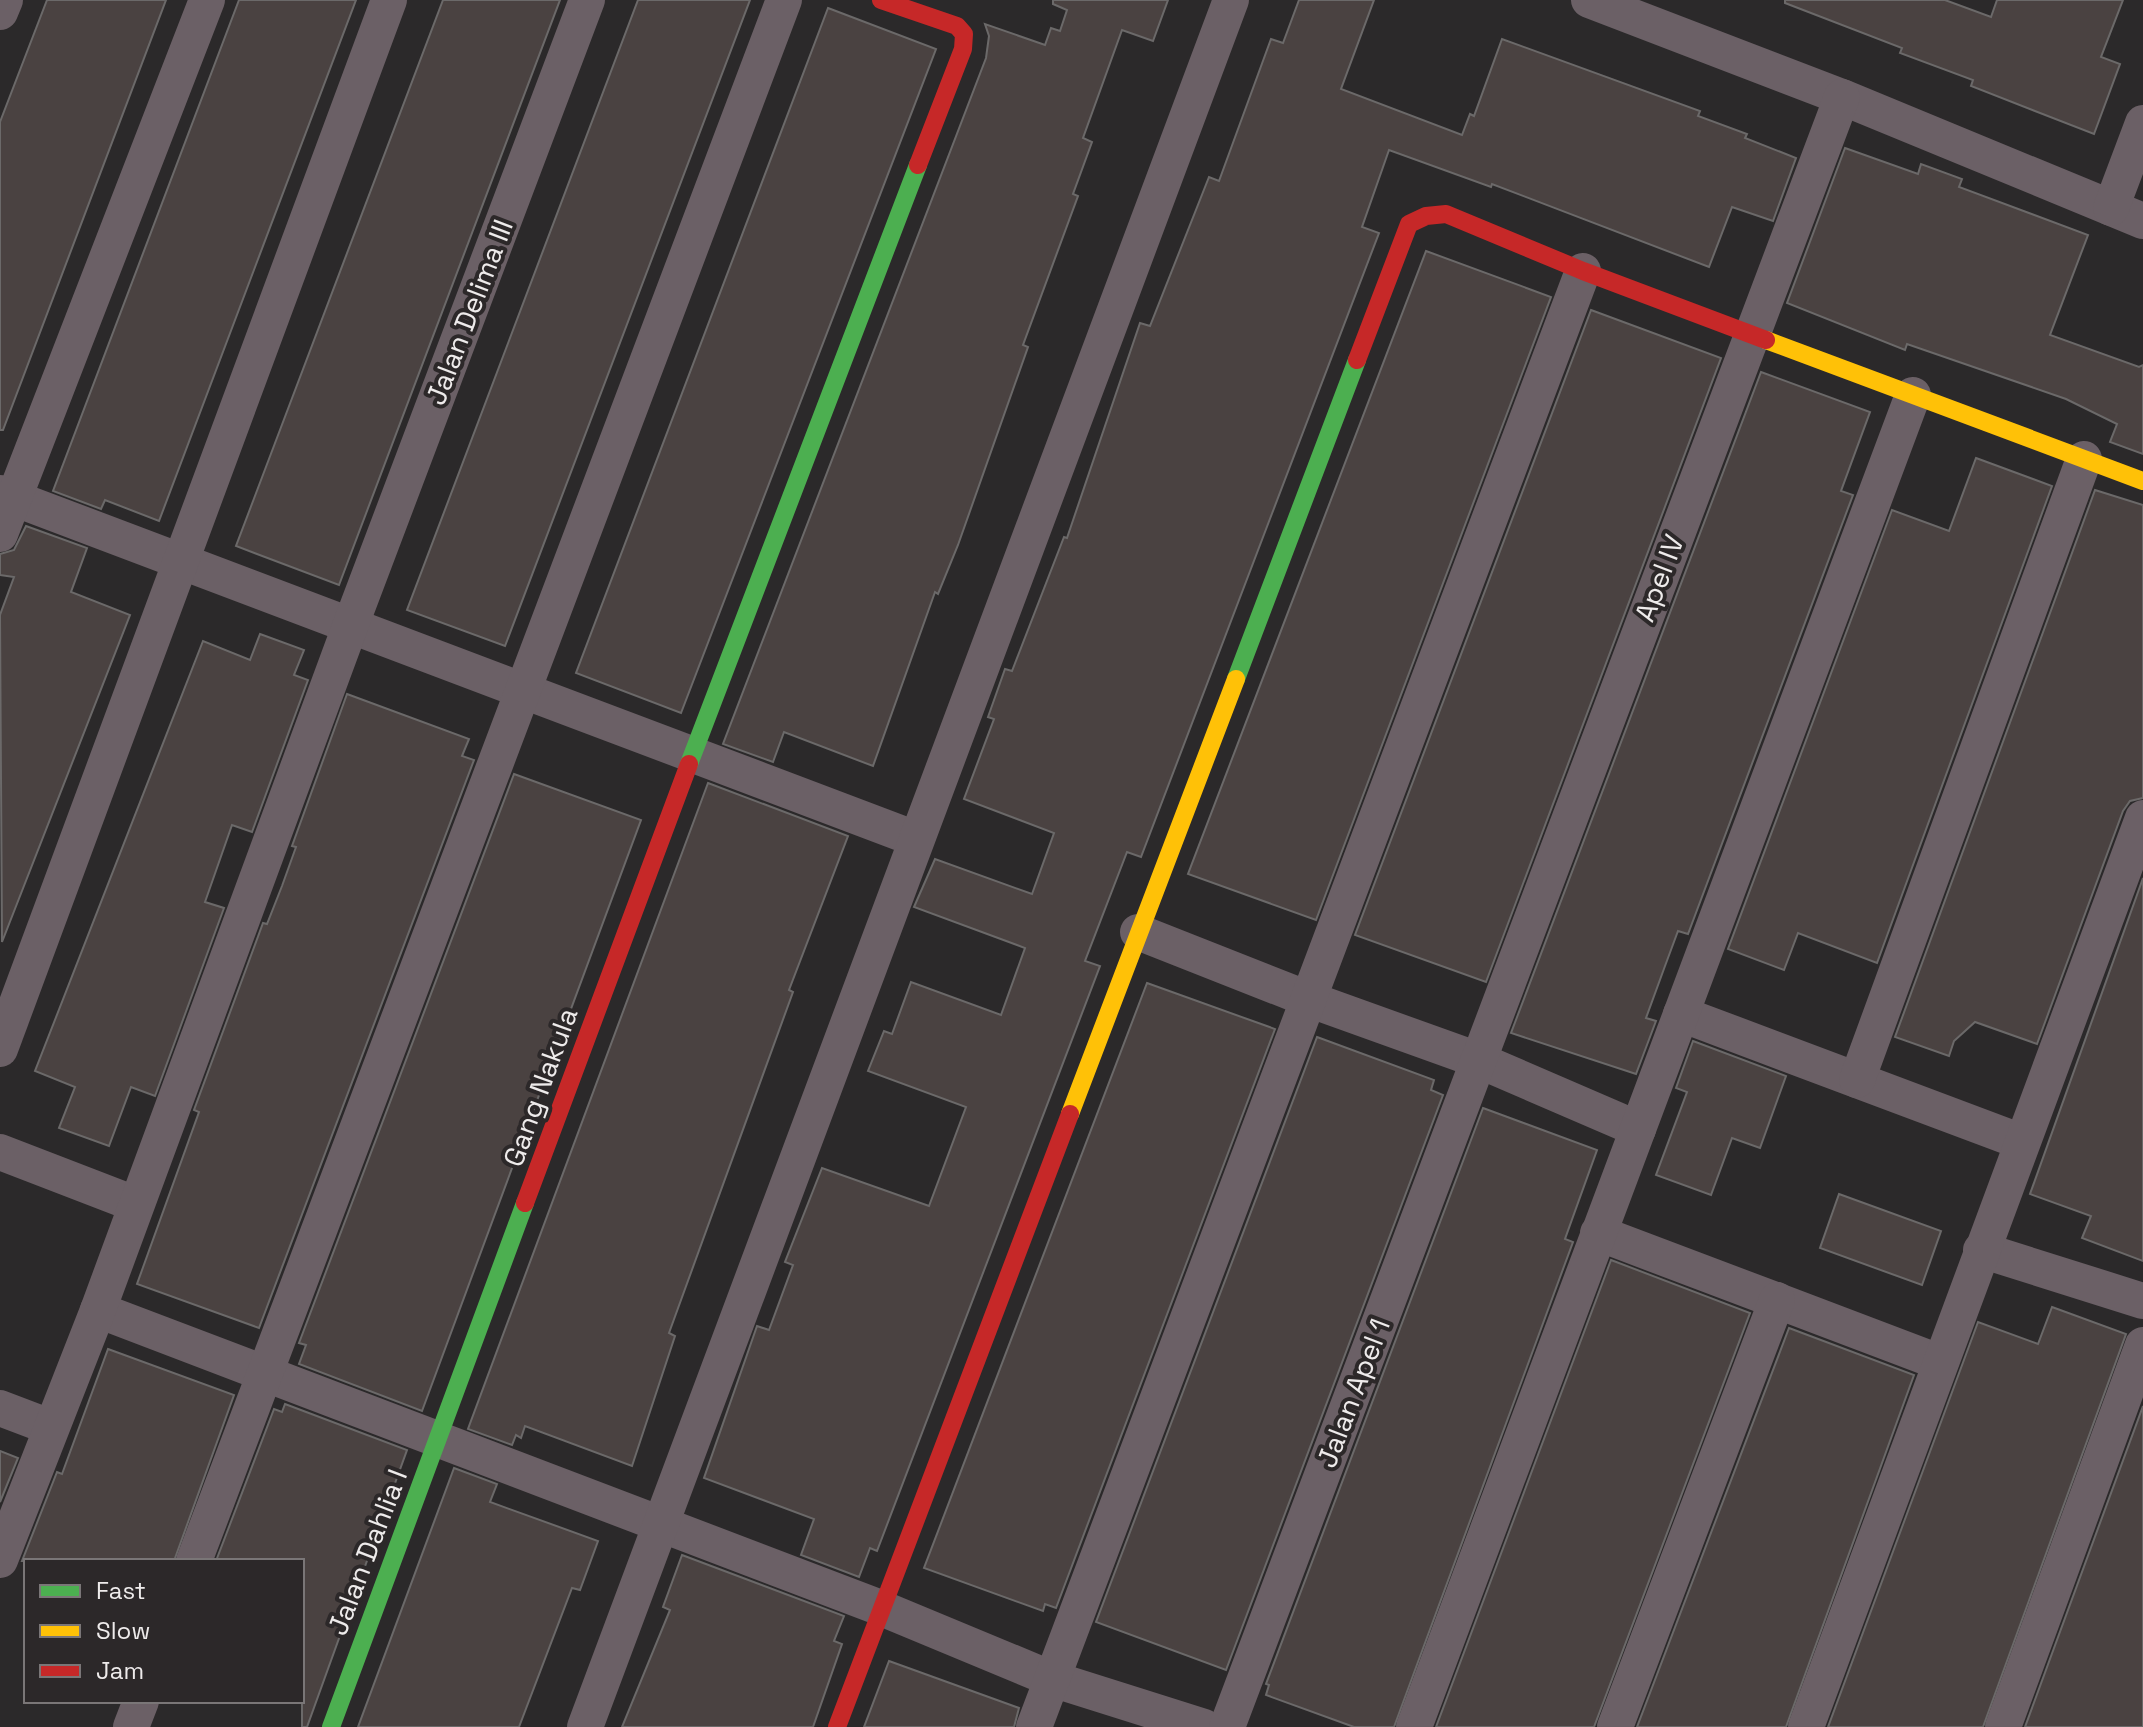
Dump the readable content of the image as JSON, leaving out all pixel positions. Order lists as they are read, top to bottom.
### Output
{
  "streets": {
    "street": [
      "Jalan Delima III",
      "Apel IV",
      "Gang Nakula",
      "Jalan Apel 1",
      "Jalan Dahlia I"
    ]
  },
  "crossings": [
    ["Apel IV", "Jalan Apel 1"],
    ["Gang Nakula", "Jalan Dahlia I"]
  ],
  "legend": ["Fast", "Slow", "Jam"]
}
